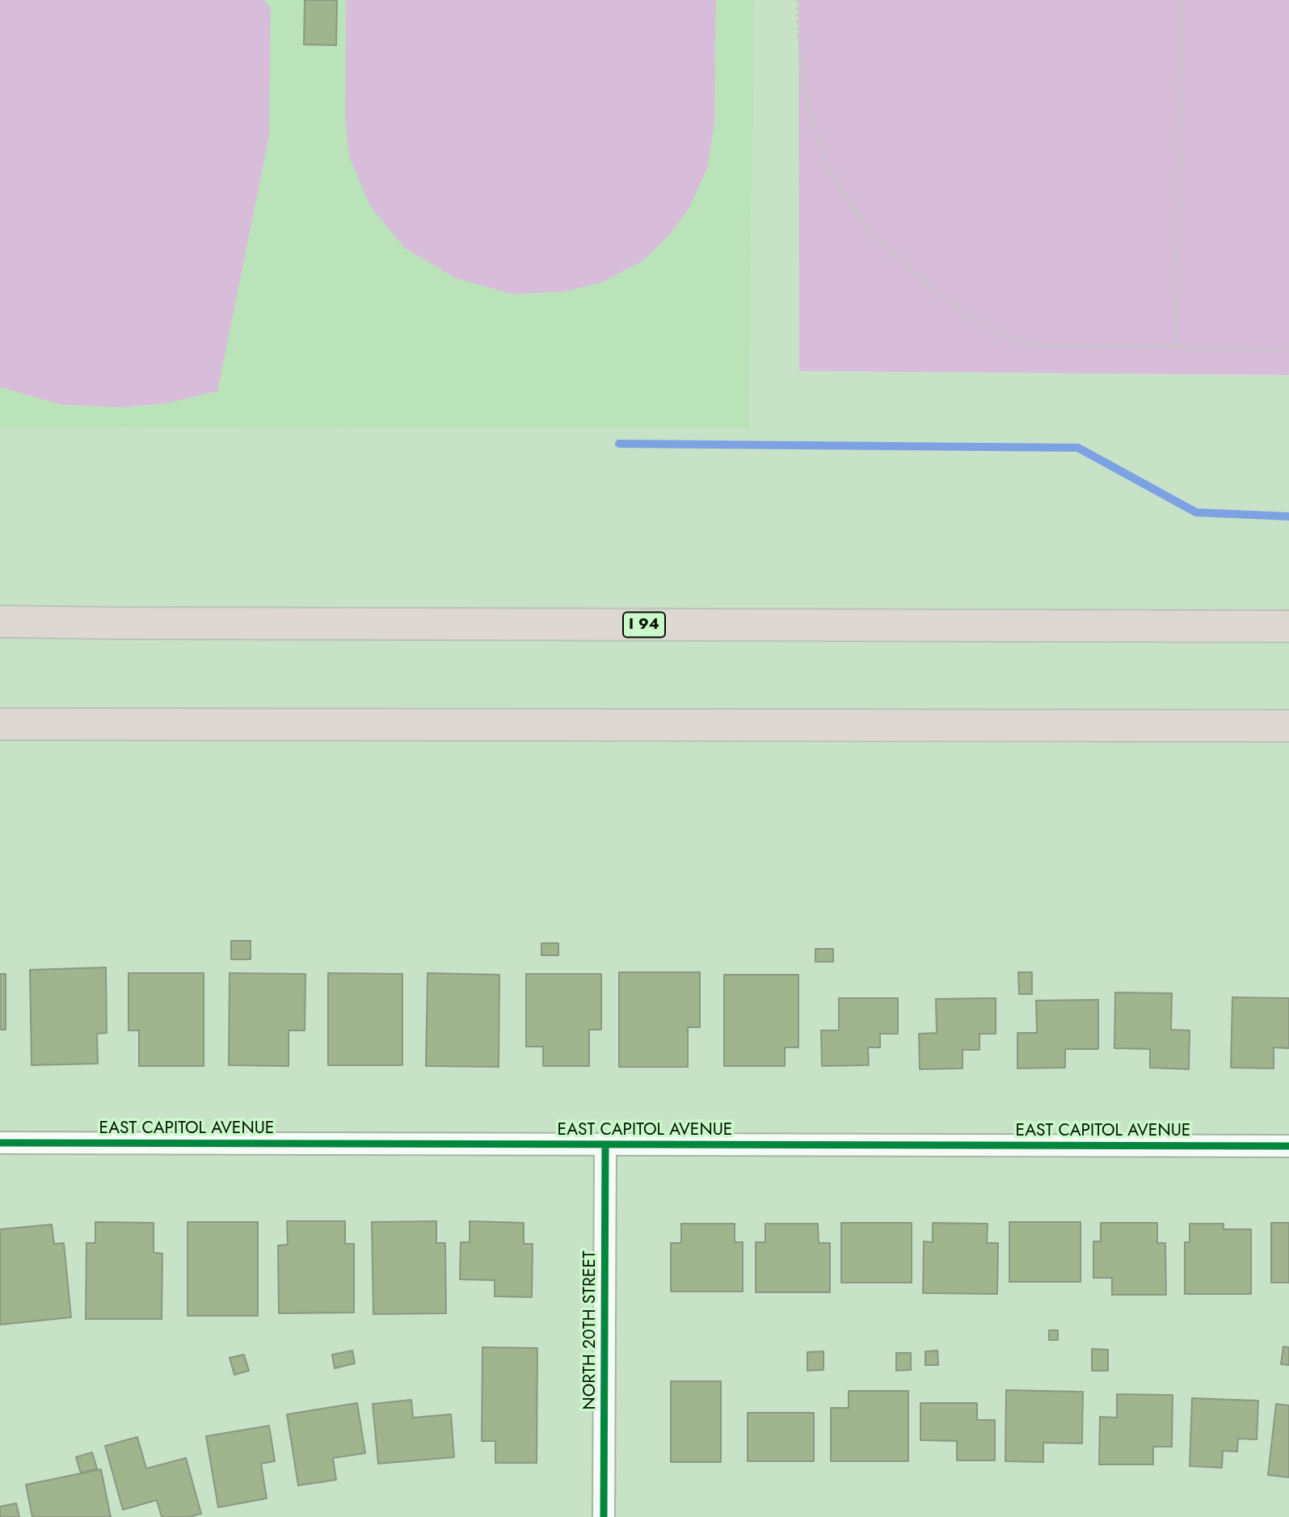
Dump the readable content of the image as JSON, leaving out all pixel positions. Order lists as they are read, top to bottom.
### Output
{
  "streets": {
    "highway": ["I 94"],
    "street": ["EAST CAPITOL AVENUE", "NORTH 20TH STREET"]
  },
  "crossings": [
    ["EAST CAPITOL AVENUE", "NORTH 20TH STREET"]
  ]
}
